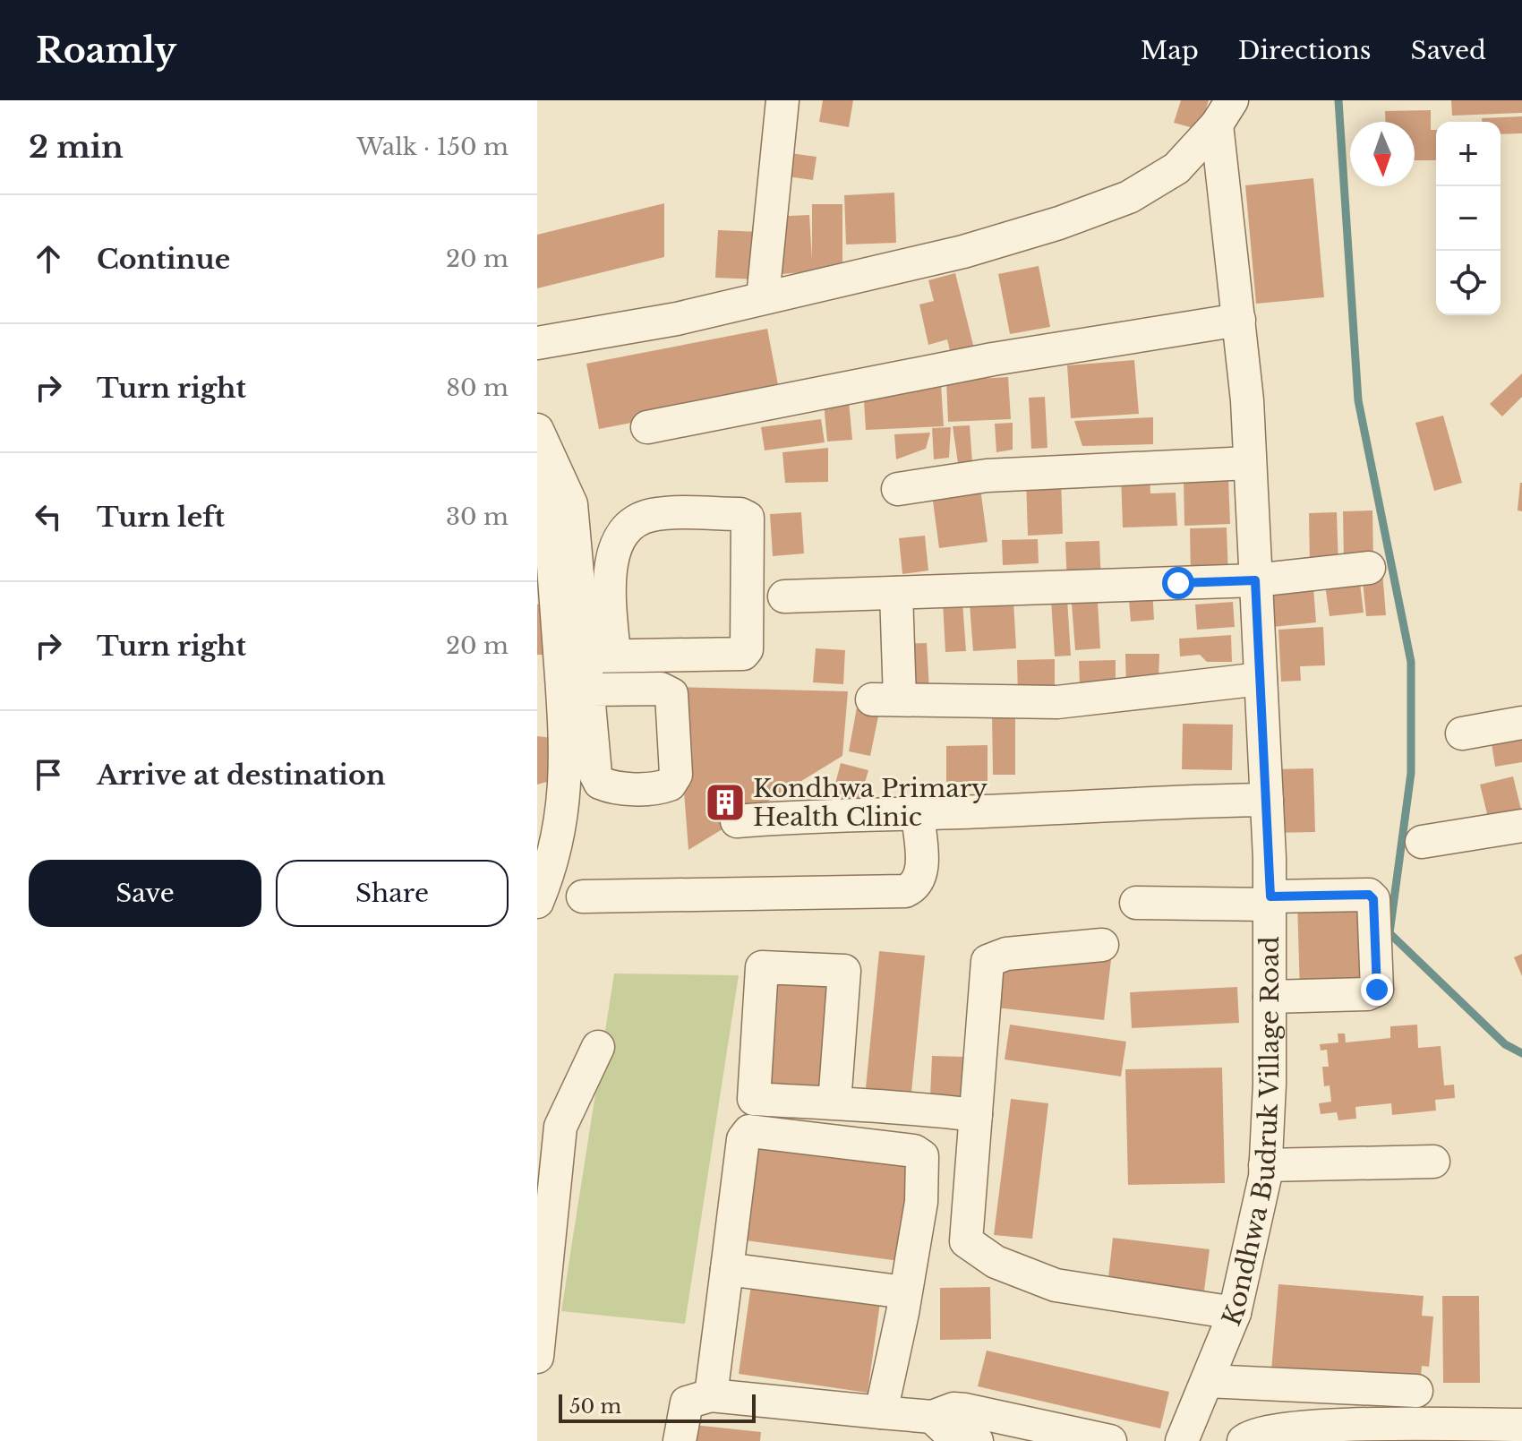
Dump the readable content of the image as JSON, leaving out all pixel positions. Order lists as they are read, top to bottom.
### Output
{
  "streets": {
    "street": ["Kondhwa Budruk Village Road"]
  },
  "places": {
    "building": ["Kondhwa Primary Health Clinic"]
  },
  "scale_bar": "50 m",
  "north": "bottom",
  "page": {
    "header": "Roamly",
    "nav": ["Map", "Directions", "Saved"],
    "heading": ["2 min", "Walk · 150 m"],
    "map_buttons": ["+", "−"],
    "list": [
      ["Continue", "20 m"],
      ["Turn right", "80 m"],
      ["Turn left", "30 m"],
      ["Turn right", "20 m"],
      "Arrive at destination"
    ],
    "buttons": ["Save", "Share"],
    "scale": "50 m"
  }
}
